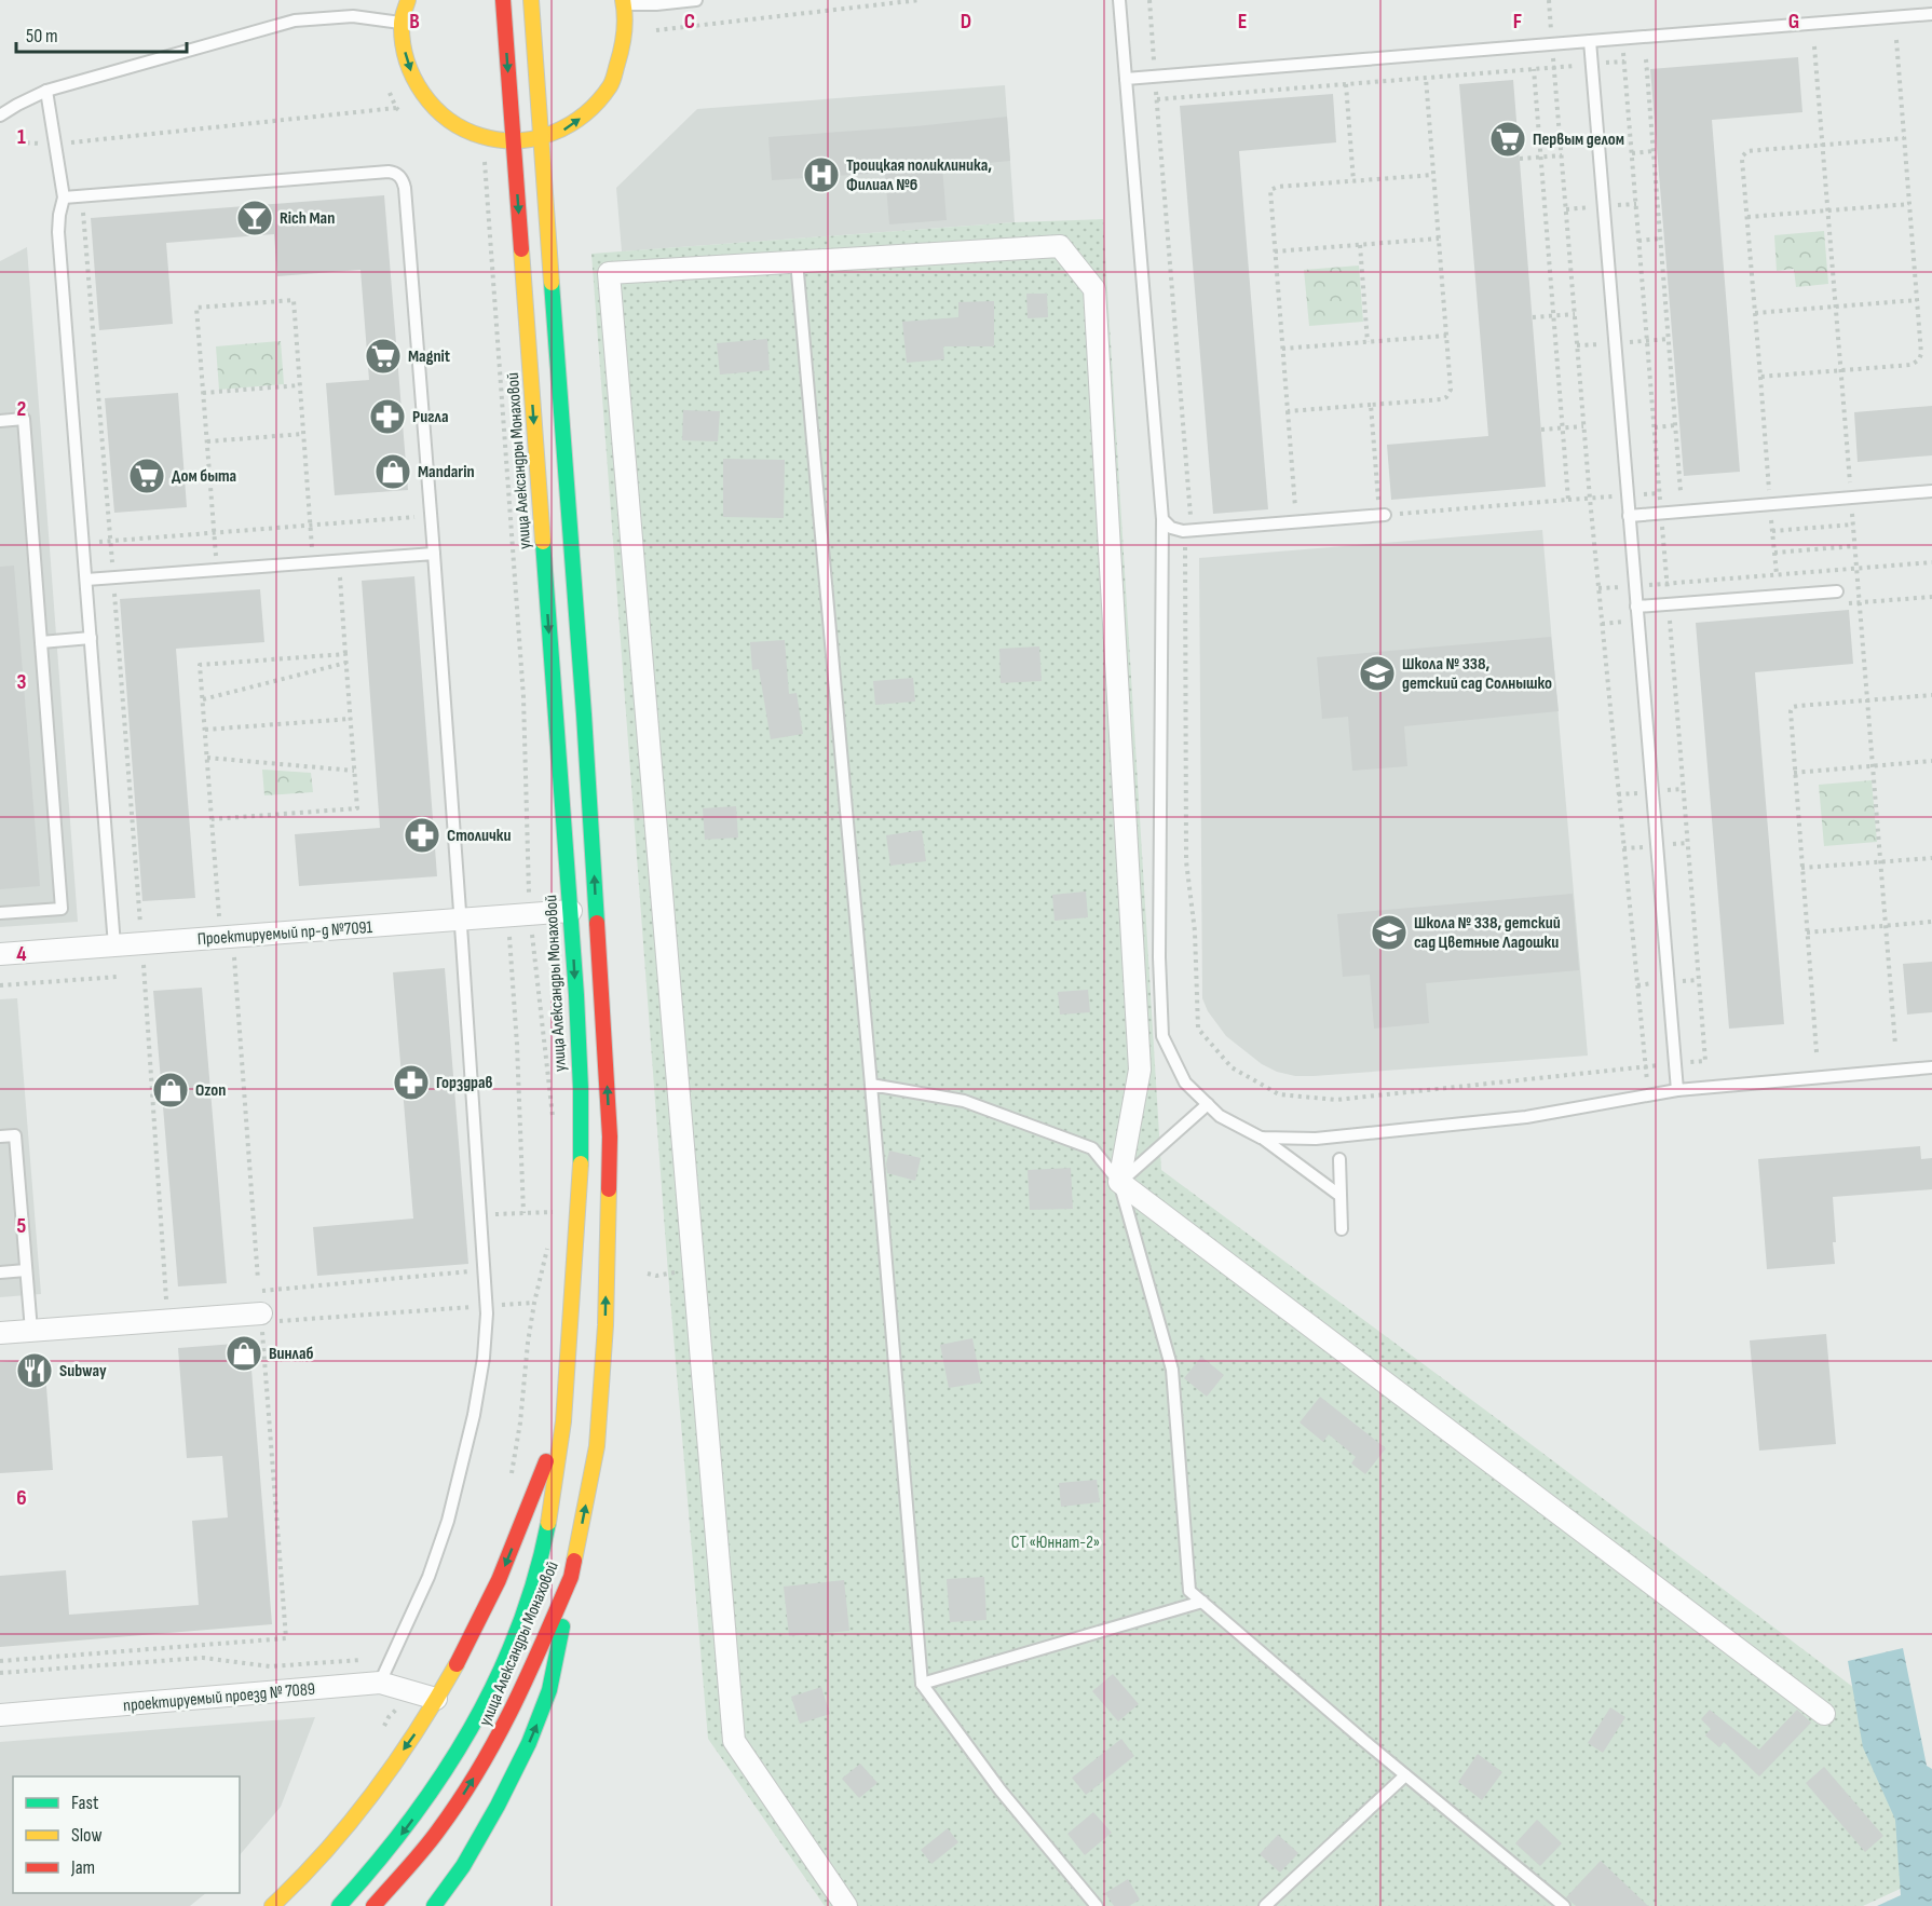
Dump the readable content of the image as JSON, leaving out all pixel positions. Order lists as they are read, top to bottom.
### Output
{
  "streets": {
    "main road": ["улица Александры Монаховой"],
    "street": ["Проектируемый пр-д №7091", "проектируемый проезд № 7089"]
  },
  "crossings": [
    ["улица Александры Монаховой", "Проектируемый пр-д №7091"]
  ],
  "parks": ["СТ «Юннат-2»"],
  "places": {
    "supermarket": ["Первым делом", "Magnit", "Дом быта"],
    "hospital": ["Троицкая поликлиника, Филиал №6"],
    "bar": ["Rich Man"],
    "pharmacy": ["Ригла", "Столички", "Горздрав"],
    "shop": ["Mandarin", "Ozon", "Винлаб"],
    "school or university": ["Школа № 338, детский сад Солнышко", "Школа № 338, детский сад Цветные Ладошки"],
    "restaurant": ["Subway"]
  },
  "legend": ["Fast", "Slow", "Jam"],
  "scale_bar": "50 m",
  "grid": {
    "columns": [
      "B",
      "C",
      "D",
      "E",
      "F",
      "G"
    ],
    "rows": [
      "1",
      "2",
      "3",
      "4",
      "5",
      "6"
    ]
  }
}
